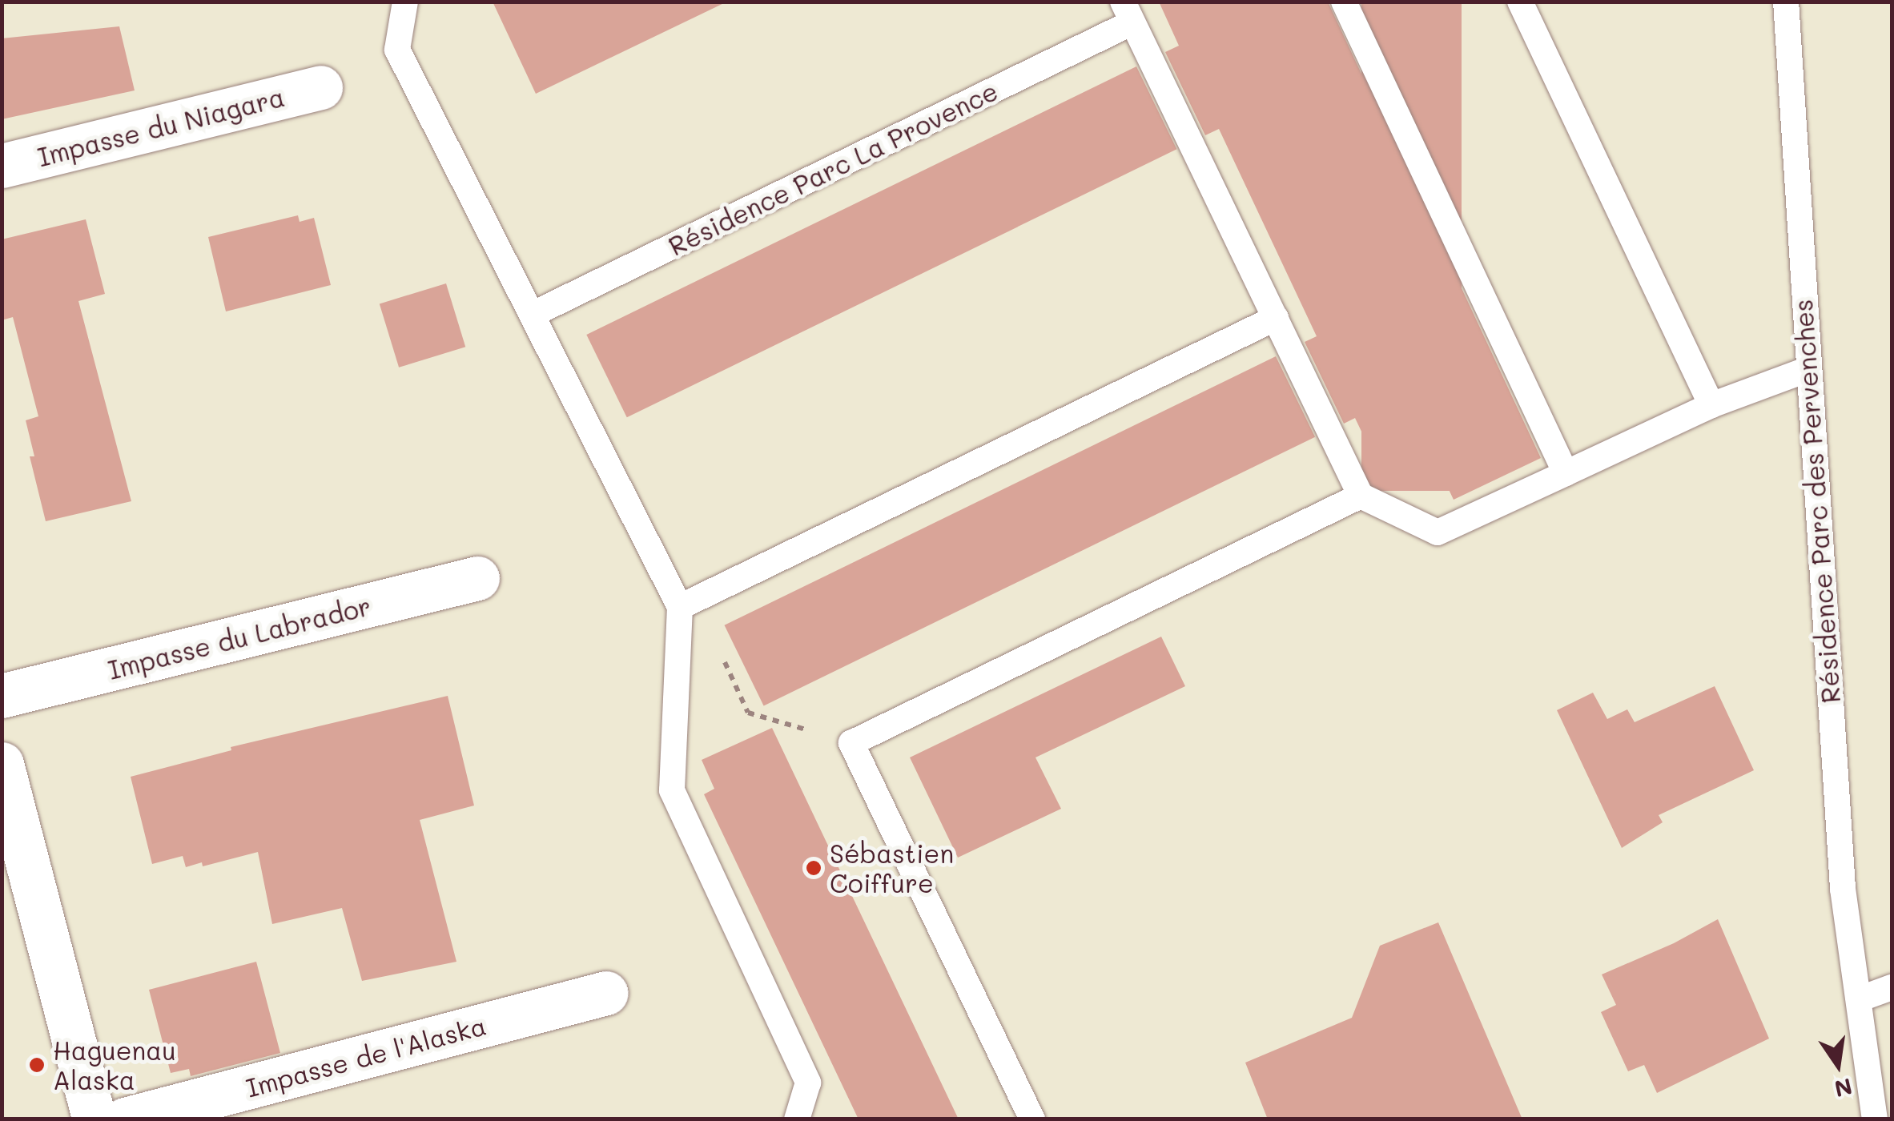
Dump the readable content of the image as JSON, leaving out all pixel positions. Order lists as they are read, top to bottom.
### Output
{
  "streets": {
    "street": ["Impasse du Niagara", "Impasse du Labrador", "Impasse de l'Alaska"],
    "lane": ["Résidence Parc La Provence", "Résidence Parc des Pervenches"]
  },
  "places": ["Sébastien Coiffure", "Haguenau Alaska"],
  "north": "bottom"
}
